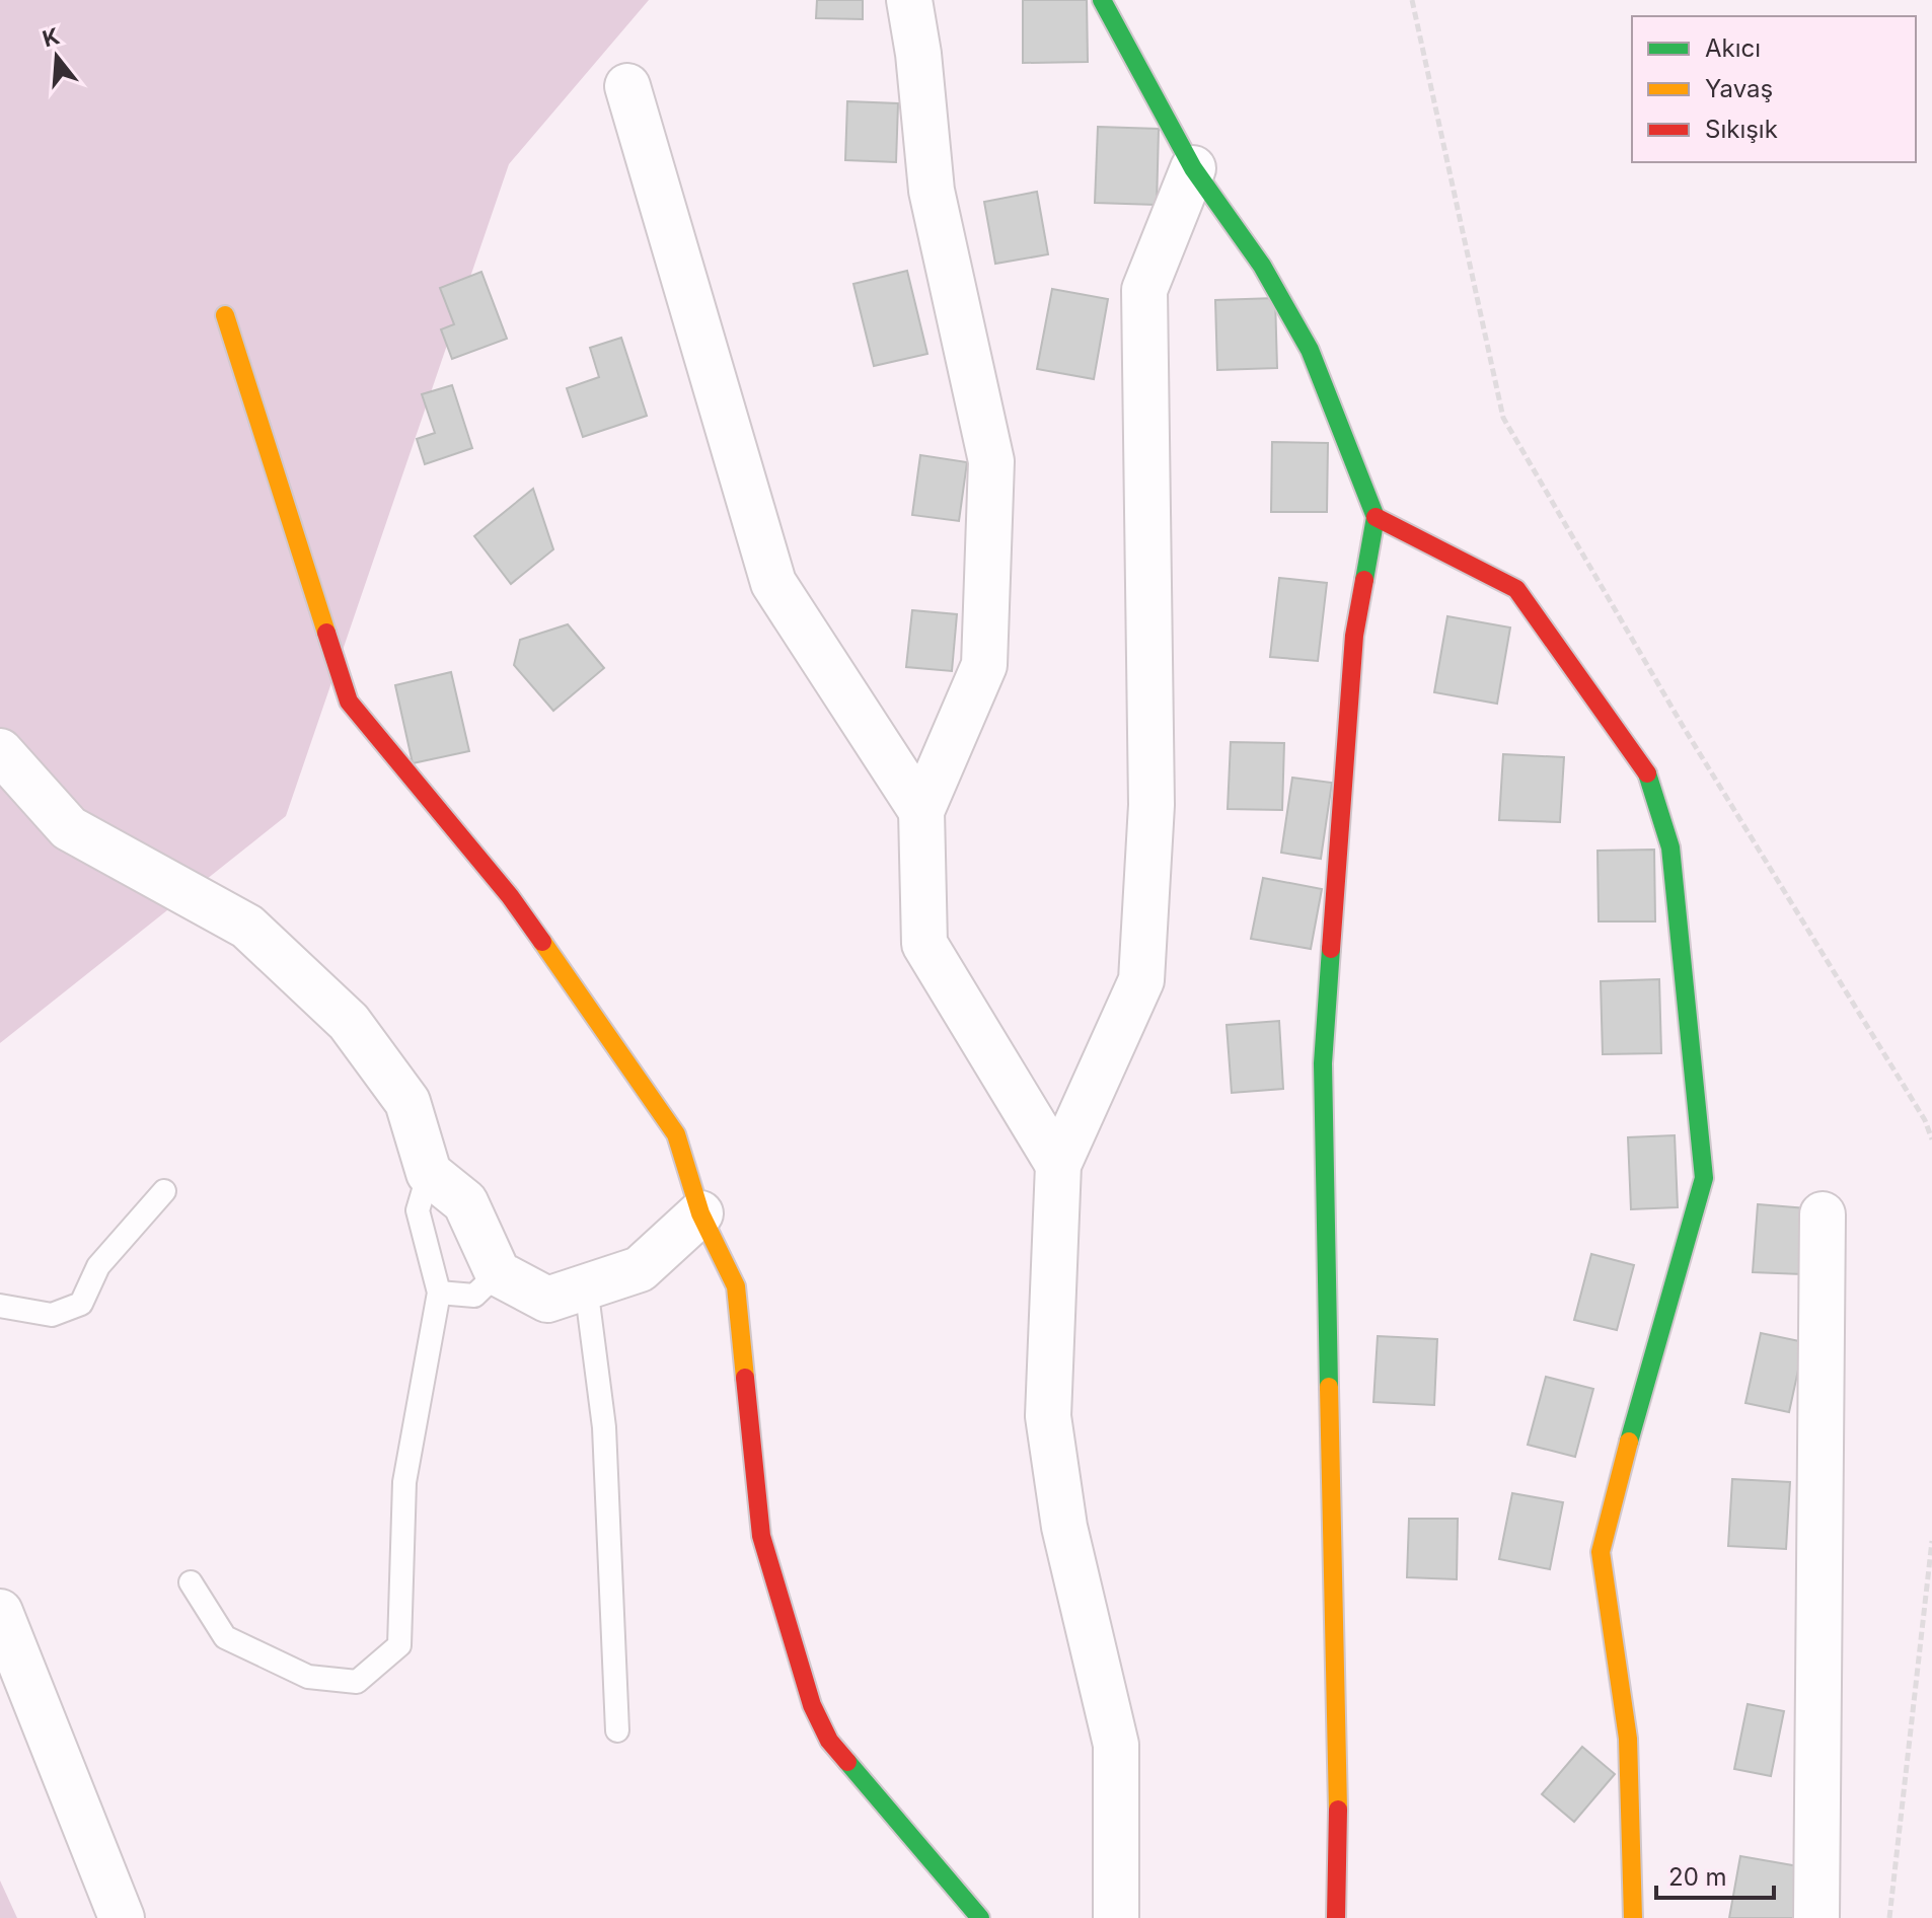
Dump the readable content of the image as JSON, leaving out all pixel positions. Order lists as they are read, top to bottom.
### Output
{
  "legend": ["Akıcı", "Yavaş", "Sıkışık"],
  "scale_bar": "20 m",
  "north": "top"
}
